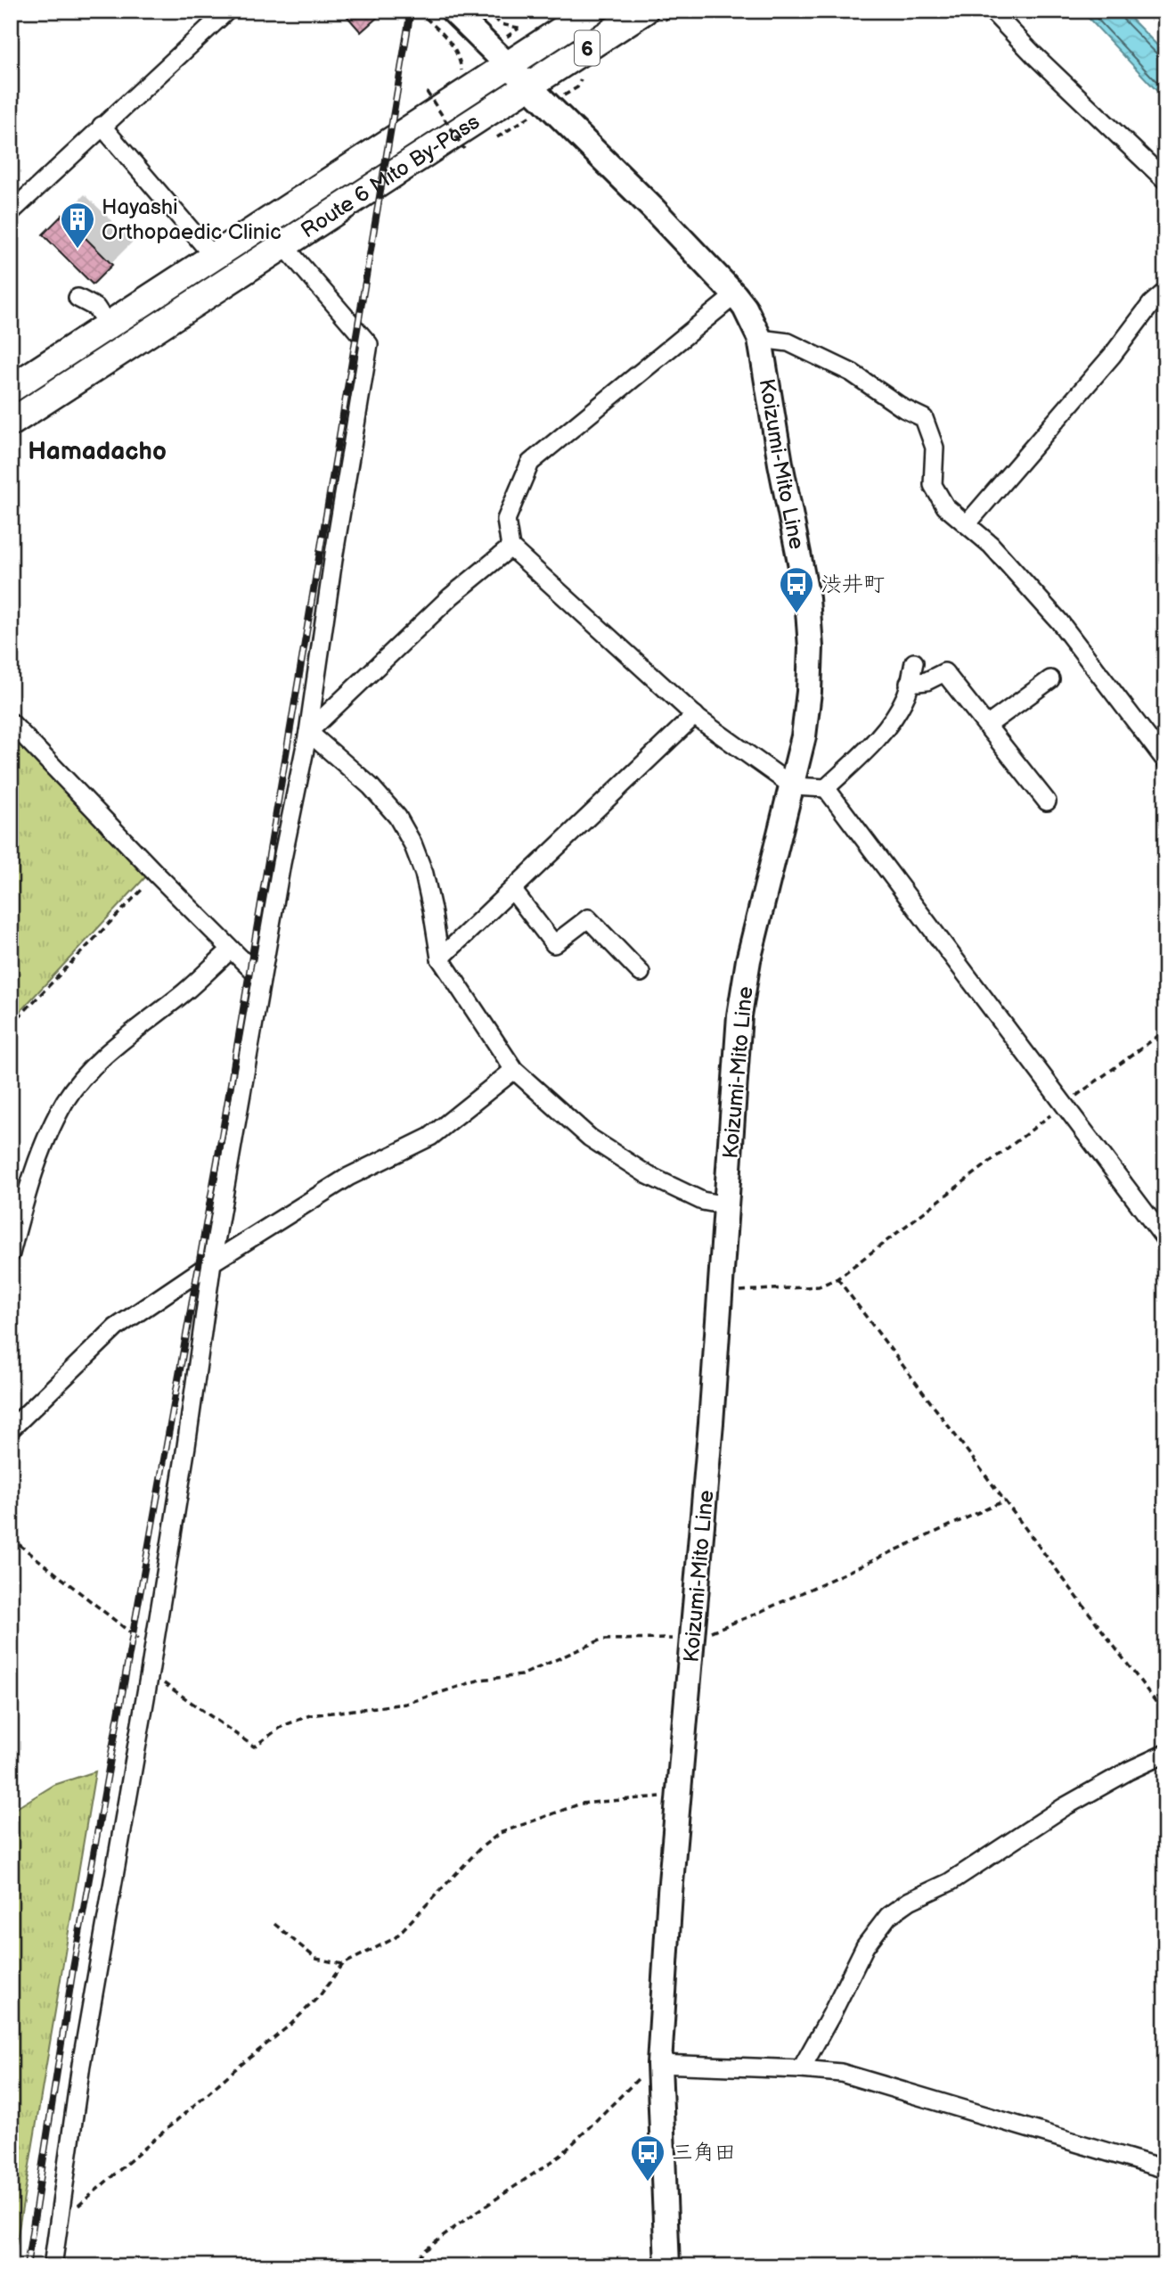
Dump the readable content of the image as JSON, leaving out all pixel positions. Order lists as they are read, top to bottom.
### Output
{
  "streets": {
    "highway": ["6", "Route 6 Mito By-Pass"],
    "main road": ["Koizumi-Mito Line"]
  },
  "crossings": [
    ["Route 6 Mito By-Pass", "Koizumi-Mito Line"]
  ],
  "districts": ["Hamadacho"],
  "places": {
    "building": ["Hayashi Orthopaedic Clinic"],
    "bus stop": ["渋井町", "三角田"]
  }
}
